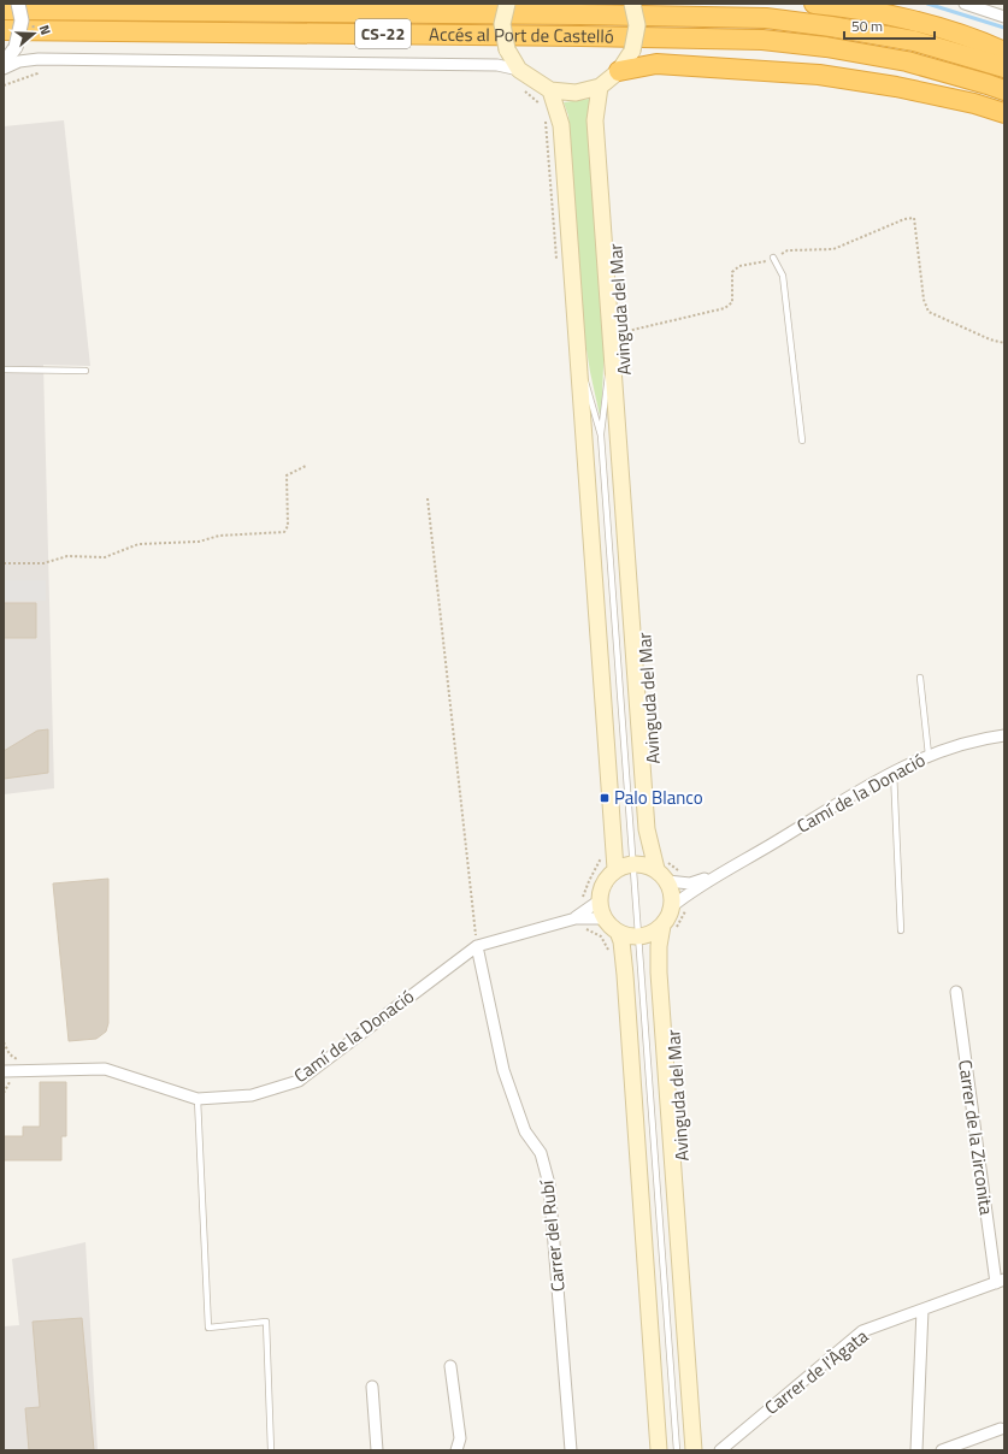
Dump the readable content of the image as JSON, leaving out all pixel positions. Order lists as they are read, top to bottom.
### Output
{
  "streets": {
    "highway": ["CS-22", "Accés al Port de Castelló"],
    "main road": ["Avinguda del Mar"],
    "street": [
      "Camí de la Donació",
      "Carrer de la Zirconita",
      "Carrer del Rubí",
      "Carrer de l'Àgata"
    ]
  },
  "crossings": [
    ["Avinguda del Mar", "Camí de la Donació"],
    ["Camí de la Donació", "Carrer del Rubí"],
    ["Carrer de la Zirconita", "Carrer de l'Àgata"]
  ],
  "places": {
    "transit": ["Palo Blanco"]
  },
  "scale_bar": "50 m",
  "north": "right"
}
